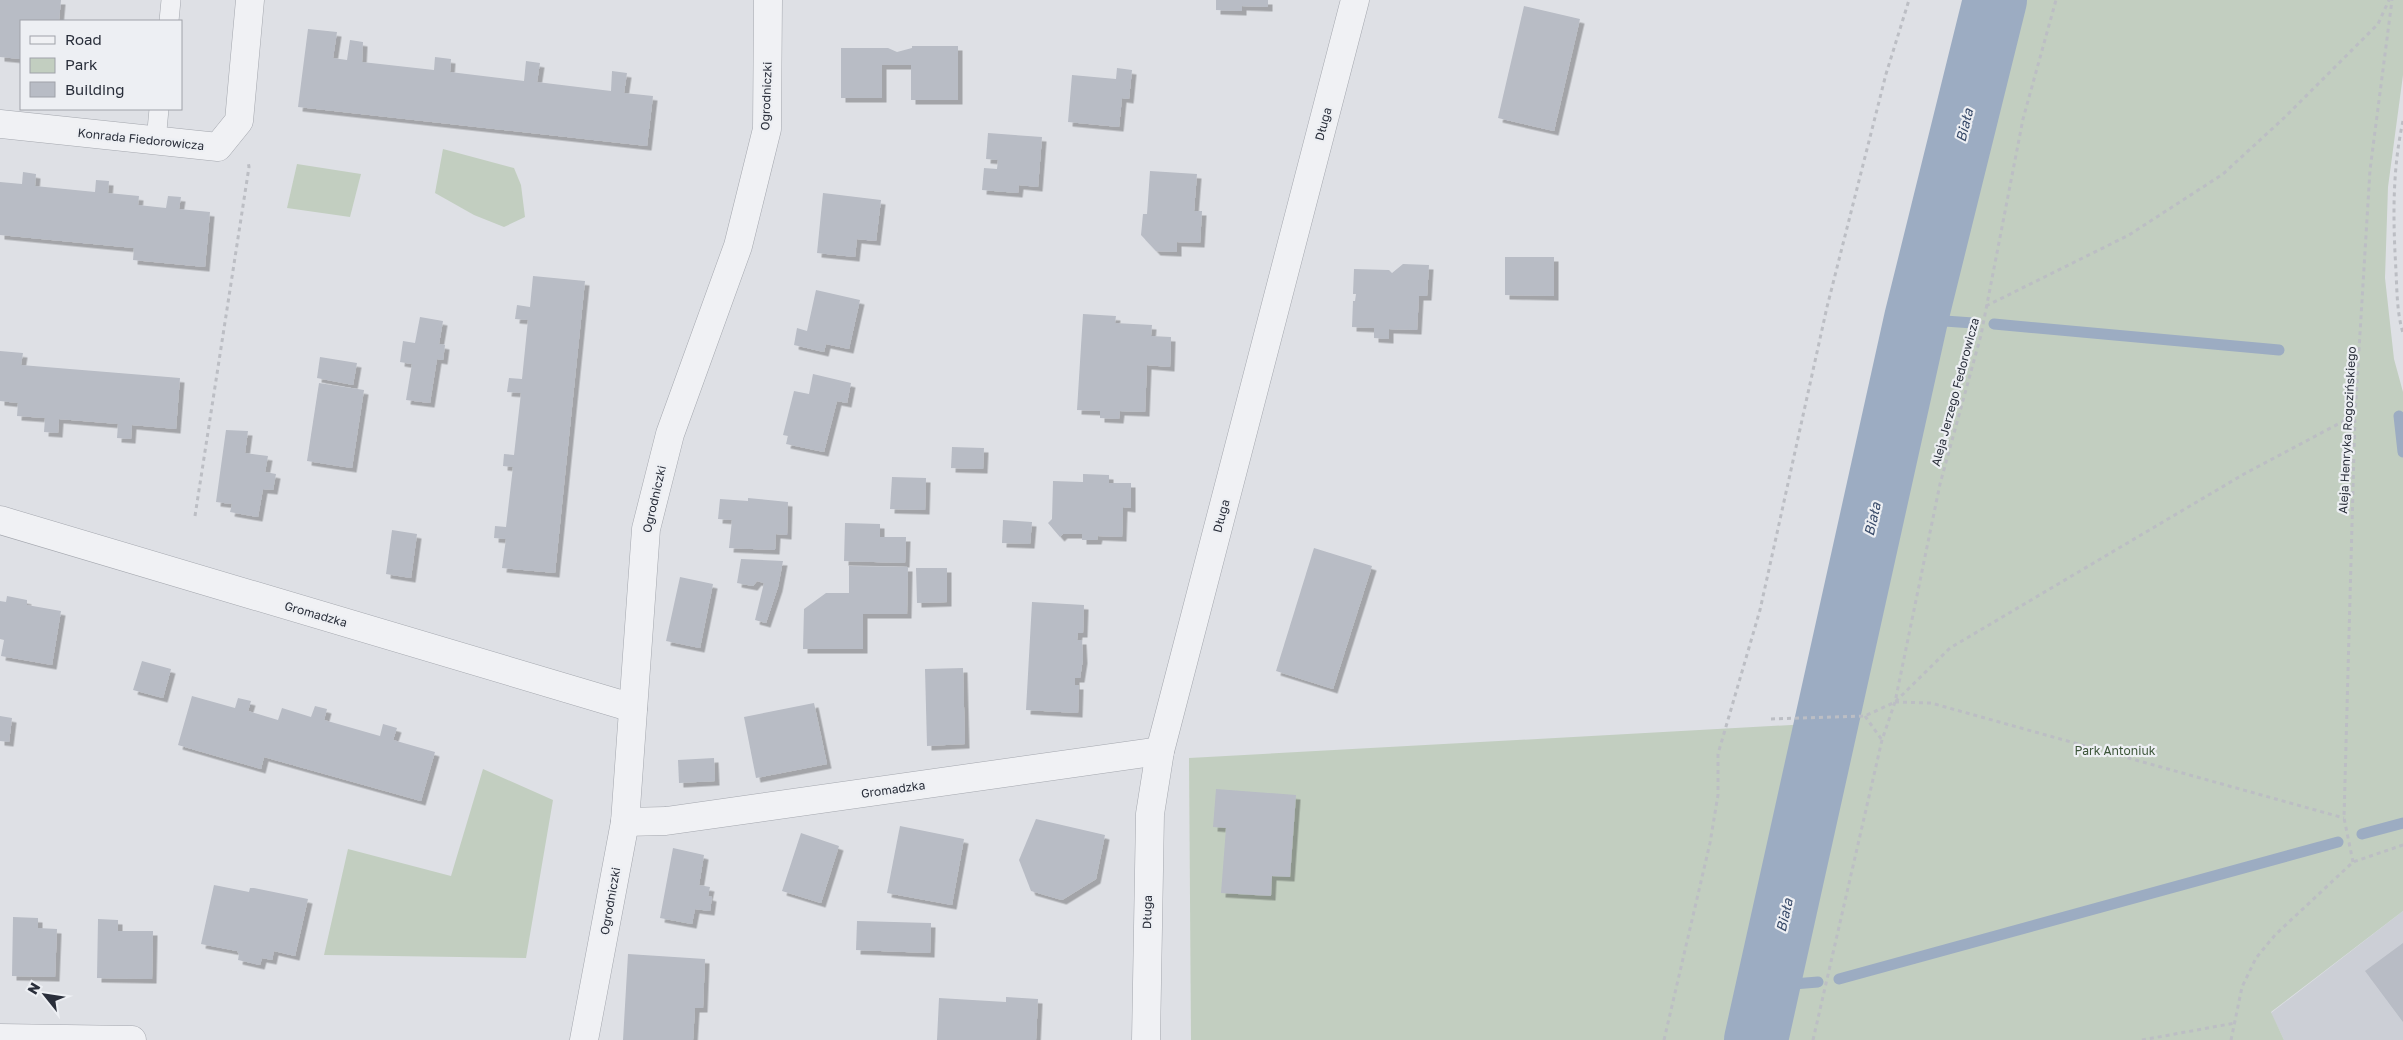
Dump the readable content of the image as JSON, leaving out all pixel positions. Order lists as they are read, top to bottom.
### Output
{
  "streets": {
    "street": [
      "Ogrodniczki",
      "Długa",
      "Konrada Fiedorowicza",
      "Gromadzka"
    ],
    "path": ["Aleja Jerzego Fedorowicza", "Aleja Henryka Rogozińskiego"]
  },
  "crossings": [
    ["Ogrodniczki", "Gromadzka"],
    ["Długa", "Gromadzka"]
  ],
  "water": ["Biała"],
  "parks": ["Park Antoniuk"],
  "legend": ["Road", "Park", "Building"],
  "north": "top left"
}
